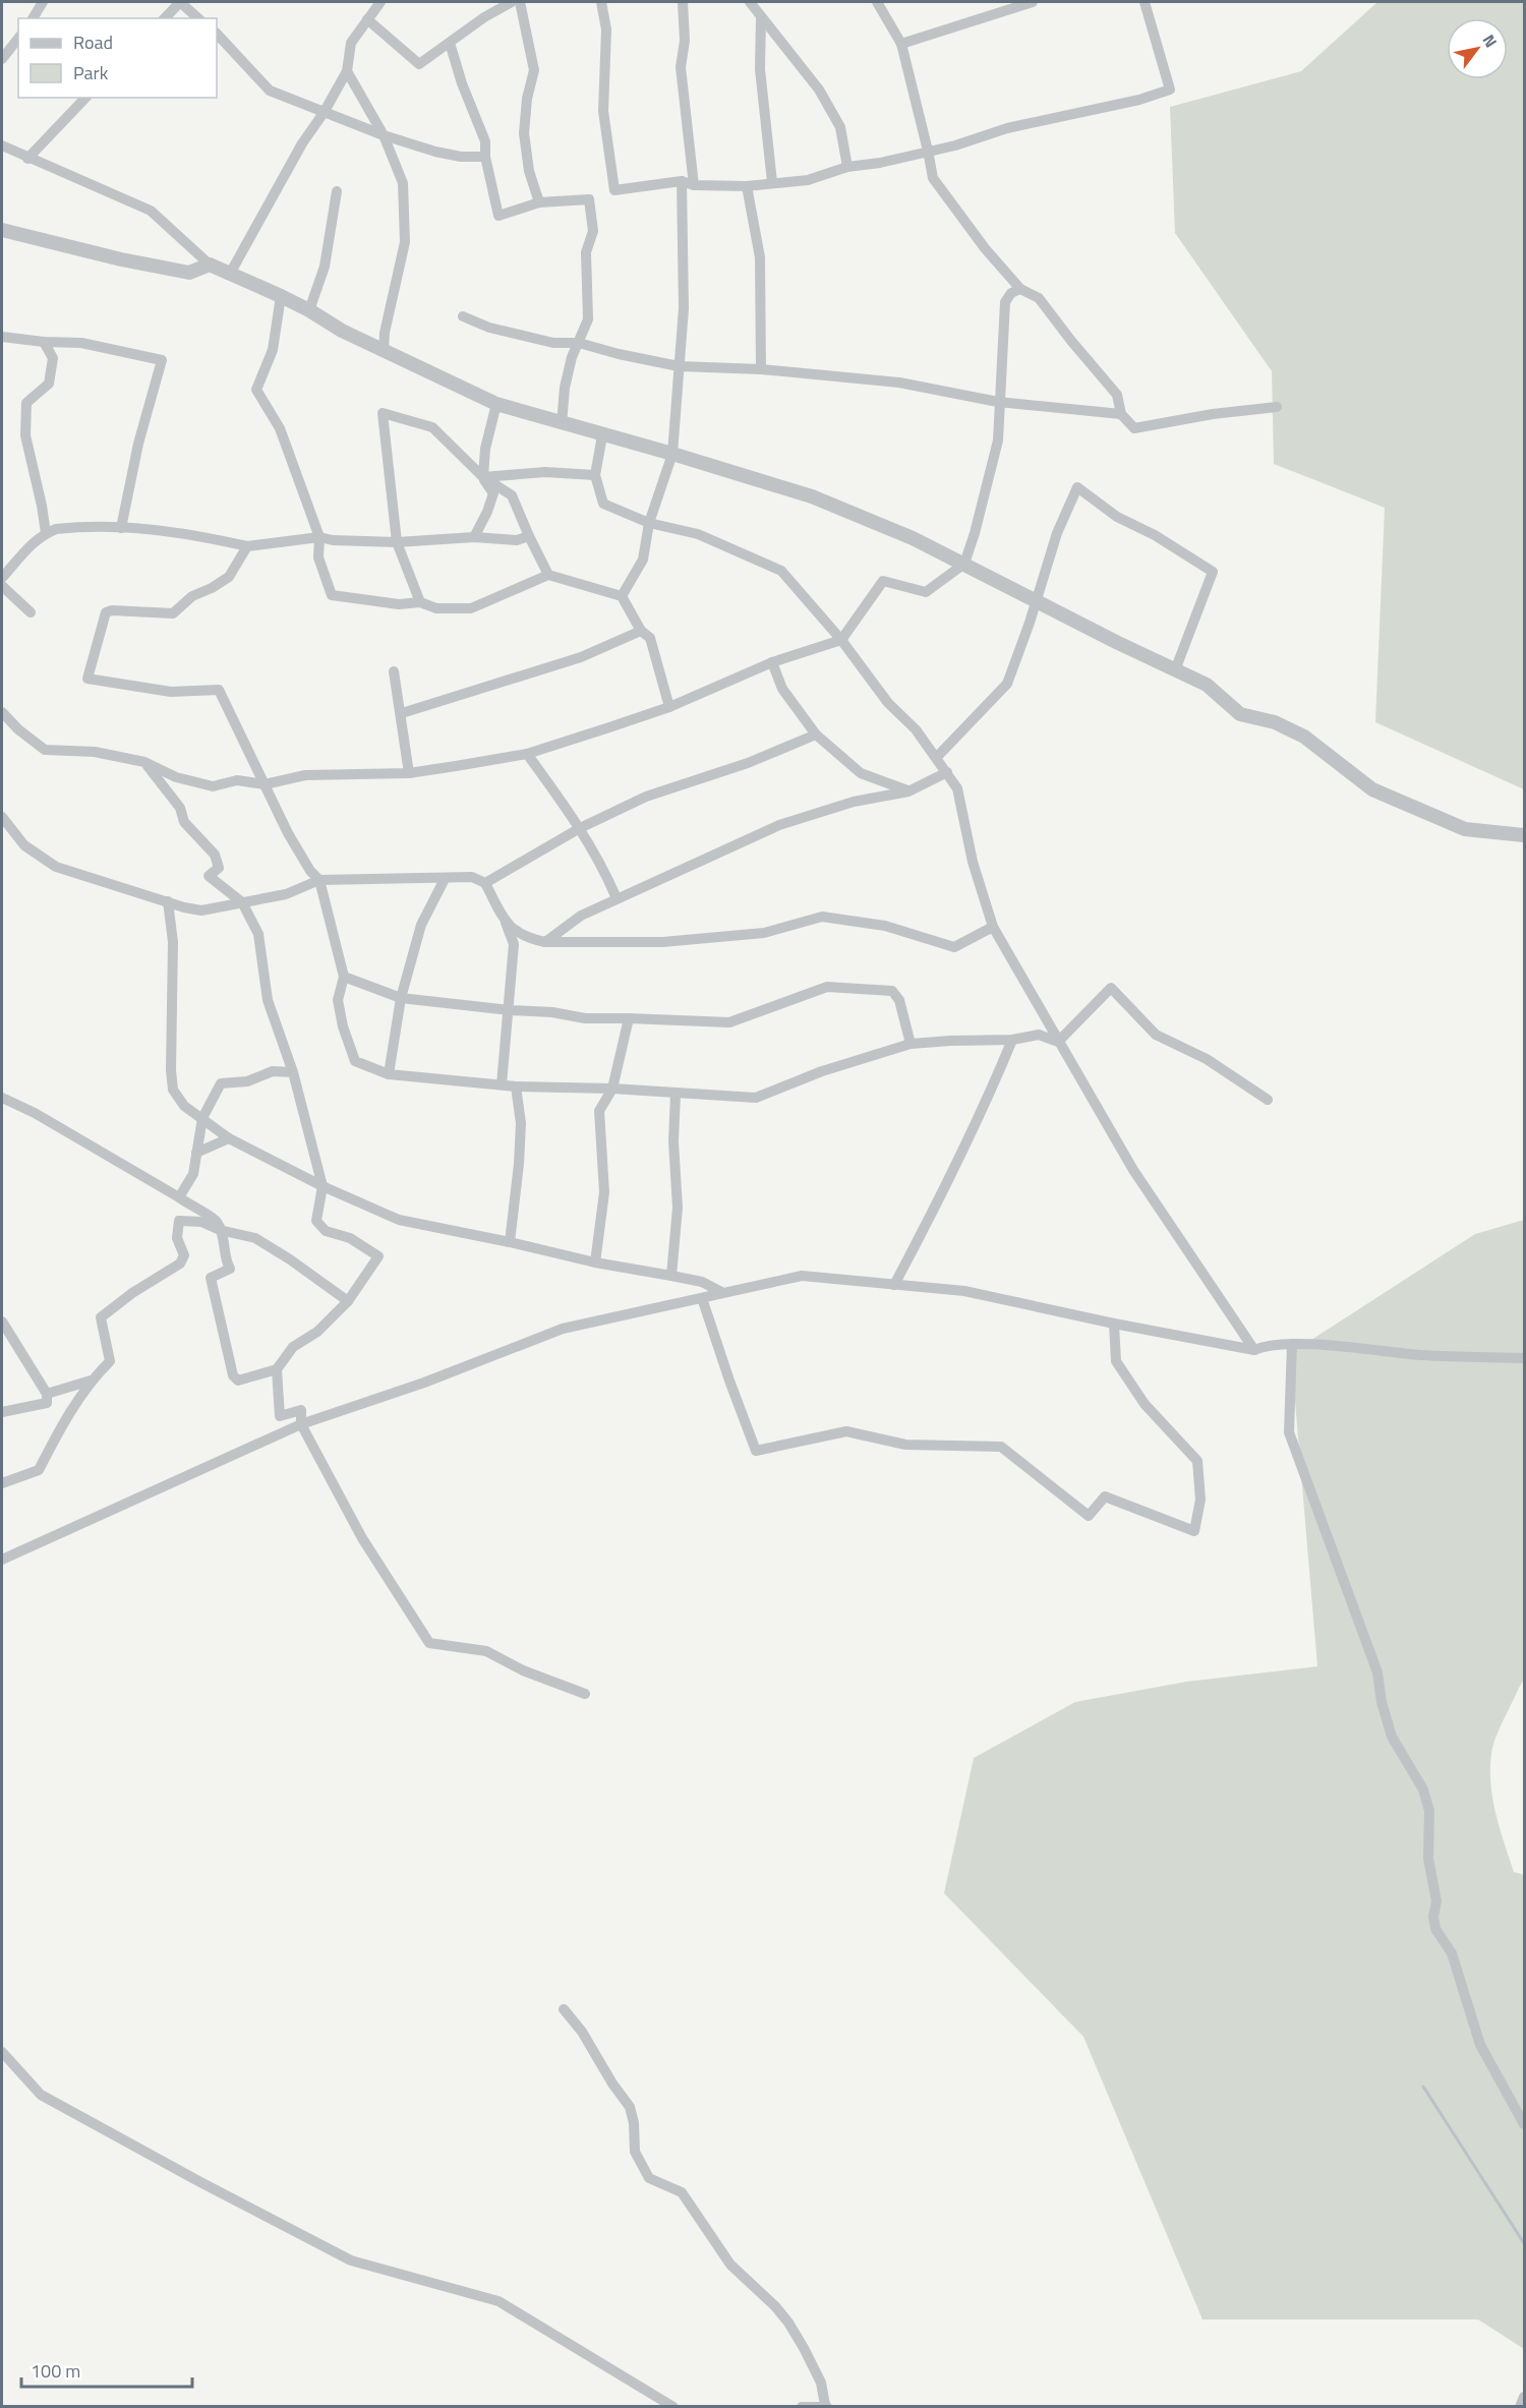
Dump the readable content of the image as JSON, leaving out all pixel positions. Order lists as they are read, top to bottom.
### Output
{
  "legend": ["Road", "Park"],
  "scale_bar": "100 m",
  "north": "top right"
}
